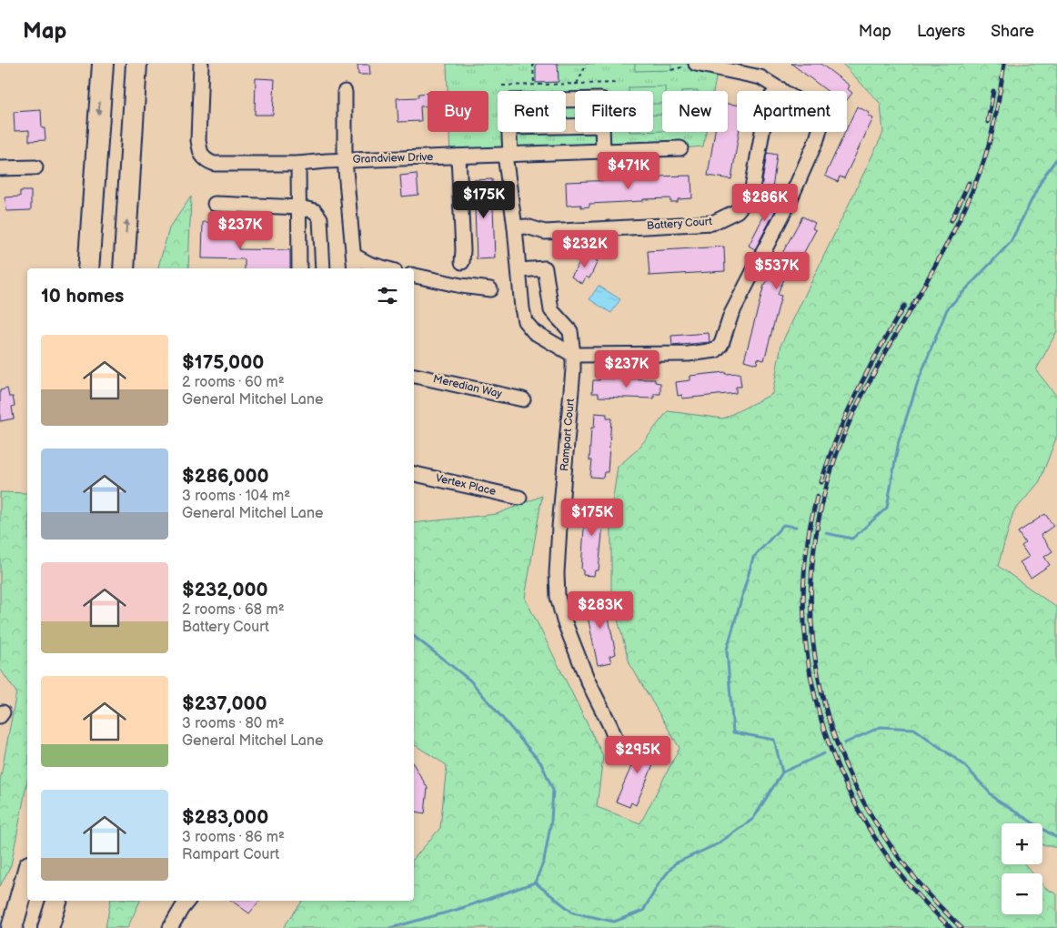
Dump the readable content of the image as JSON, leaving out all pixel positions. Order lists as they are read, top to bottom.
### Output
{
  "streets": {
    "street": [
      "Grandview Drive",
      "Battery Court",
      "Meredian Way",
      "Rampart Court",
      "Vertex Place"
    ]
  },
  "page": {
    "header": "Map",
    "nav": ["Map", "Layers", "Share"],
    "chip": [
      "Buy",
      "Rent",
      "Filters",
      "New",
      "Apartment"
    ],
    "price": [
      "$471K",
      "$175K",
      "$286K",
      "$237K",
      "$232K",
      "$537K",
      "$237K",
      "$175K",
      "$283K",
      "$295K"
    ],
    "heading": "10 homes",
    "list": [
      {
        "name": "$175,000",
        "note": "2 rooms · 60 m² · General Mitchel Lane"
      },
      {
        "name": "$286,000",
        "note": "3 rooms · 104 m² · General Mitchel Lane"
      },
      {
        "name": "$232,000",
        "note": "2 rooms · 68 m² · Battery Court"
      },
      {
        "name": "$237,000",
        "note": "3 rooms · 80 m² · General Mitchel Lane"
      },
      {
        "name": "$283,000",
        "note": "3 rooms · 86 m² · Rampart Court"
      }
    ],
    "map_buttons": ["+", "−"]
  }
}
